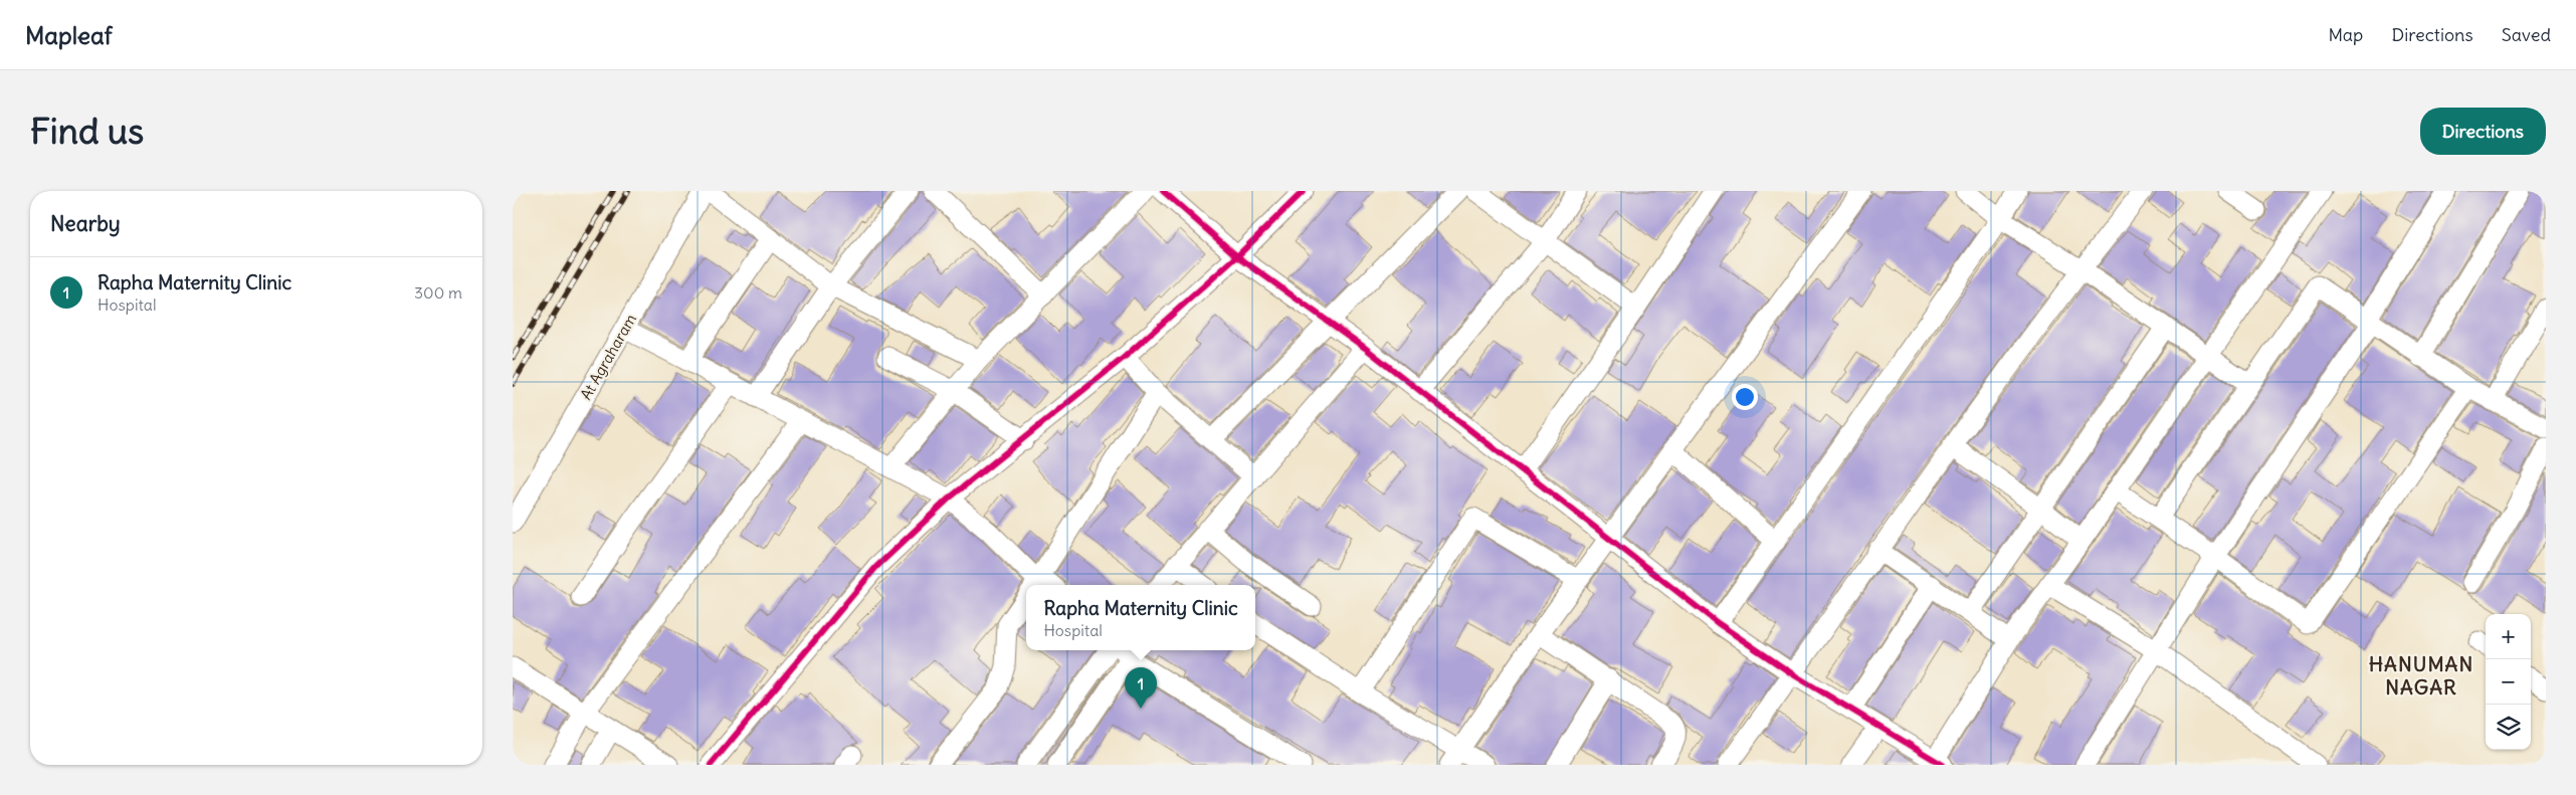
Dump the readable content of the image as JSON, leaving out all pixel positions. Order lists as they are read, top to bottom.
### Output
{
  "streets": {
    "street": ["At Agraharam"]
  },
  "districts": ["HANUMAN NAGAR"],
  "page": {
    "header": "Mapleaf",
    "nav": ["Map", "Directions", "Saved"],
    "buttons": "Directions",
    "title": "Find us",
    "heading": "Nearby",
    "list": [
      {
        "mark": "1",
        "name": "Rapha Maternity Clinic",
        "note": "Hospital",
        "value": "300 m"
      }
    ],
    "popup": ["Rapha Maternity Clinic", "Hospital"],
    "map_buttons": ["+", "−"],
    "pins": "1"
  }
}
